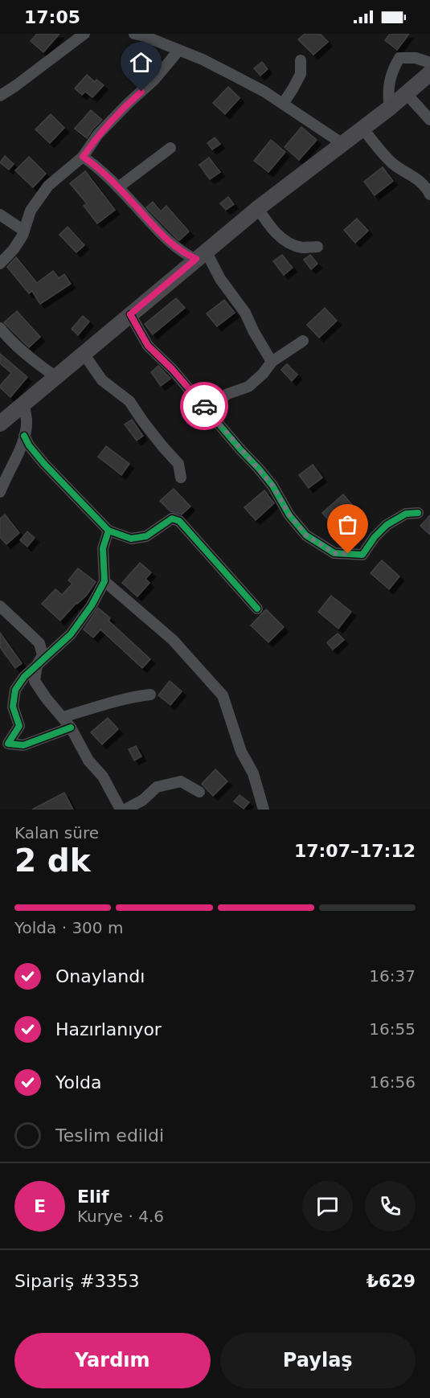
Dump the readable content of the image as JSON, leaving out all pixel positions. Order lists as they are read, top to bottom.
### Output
{
  "page": {
    "status": "17:05",
    "heading": ["2 dk", "Kalan süre", "17:07–17:12"],
    "panel": [
      "Elif",
      "Kurye · 4.6",
      "Sipariş #3353",
      "₺629"
    ],
    "bar": "Yolda · 300 m",
    "list": [
      ["Onaylandı", "16:37"],
      ["Hazırlanıyor", "16:55"],
      ["Yolda", "16:56"],
      "Teslim edildi"
    ],
    "round": "E",
    "buttons": ["Yardım", "Paylaş"]
  }
}
